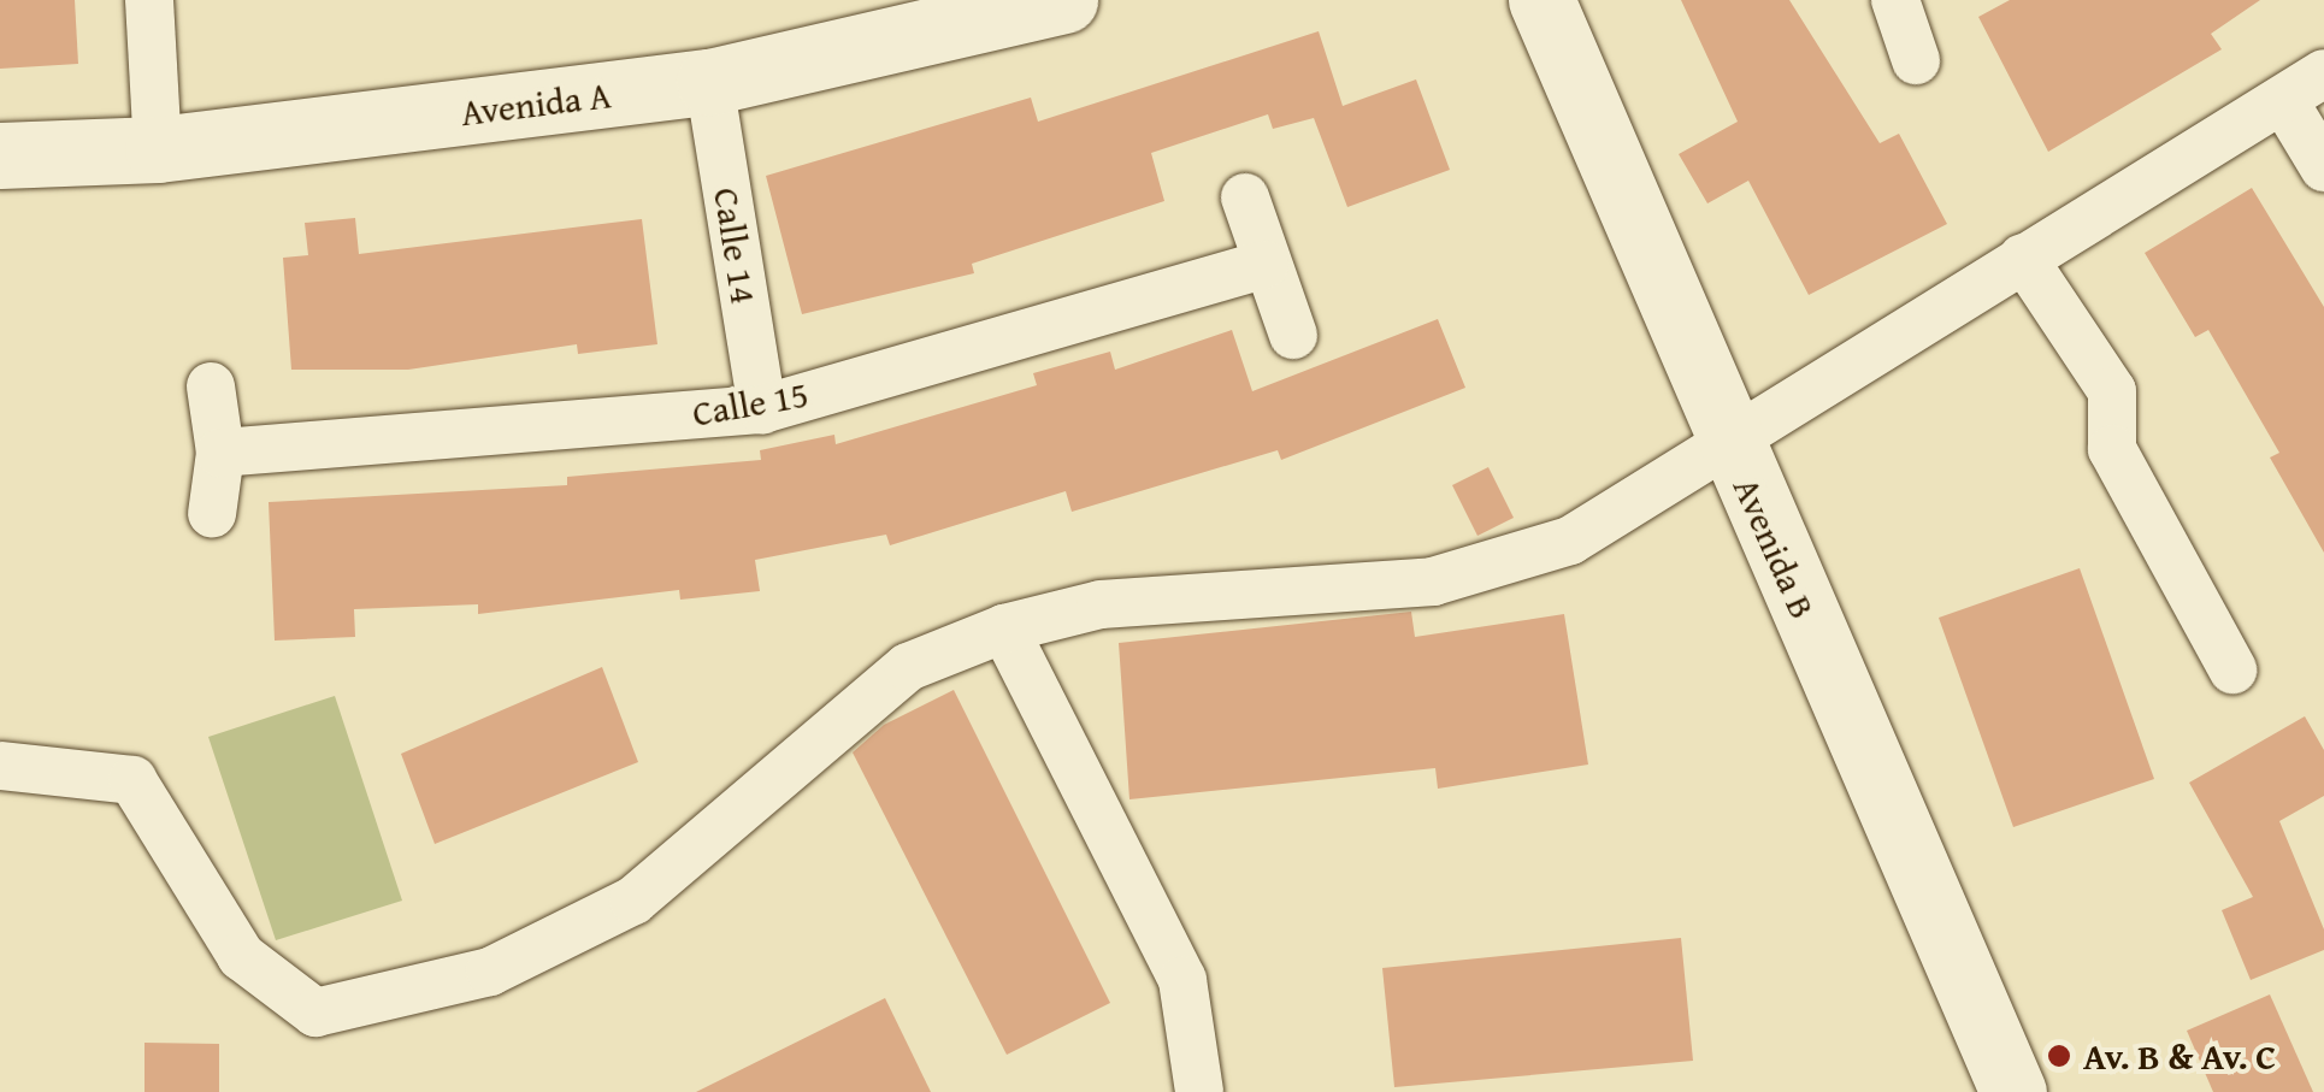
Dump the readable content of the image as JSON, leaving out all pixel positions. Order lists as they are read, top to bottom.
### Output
{
  "streets": {
    "street": [
      "Avenida A",
      "Calle 14",
      "Calle 15",
      "Avenida B"
    ]
  },
  "crossings": [
    ["Avenida A", "Calle 14"],
    ["Calle 14", "Calle 15"]
  ],
  "places": ["Av. B & Av. C"]
}
